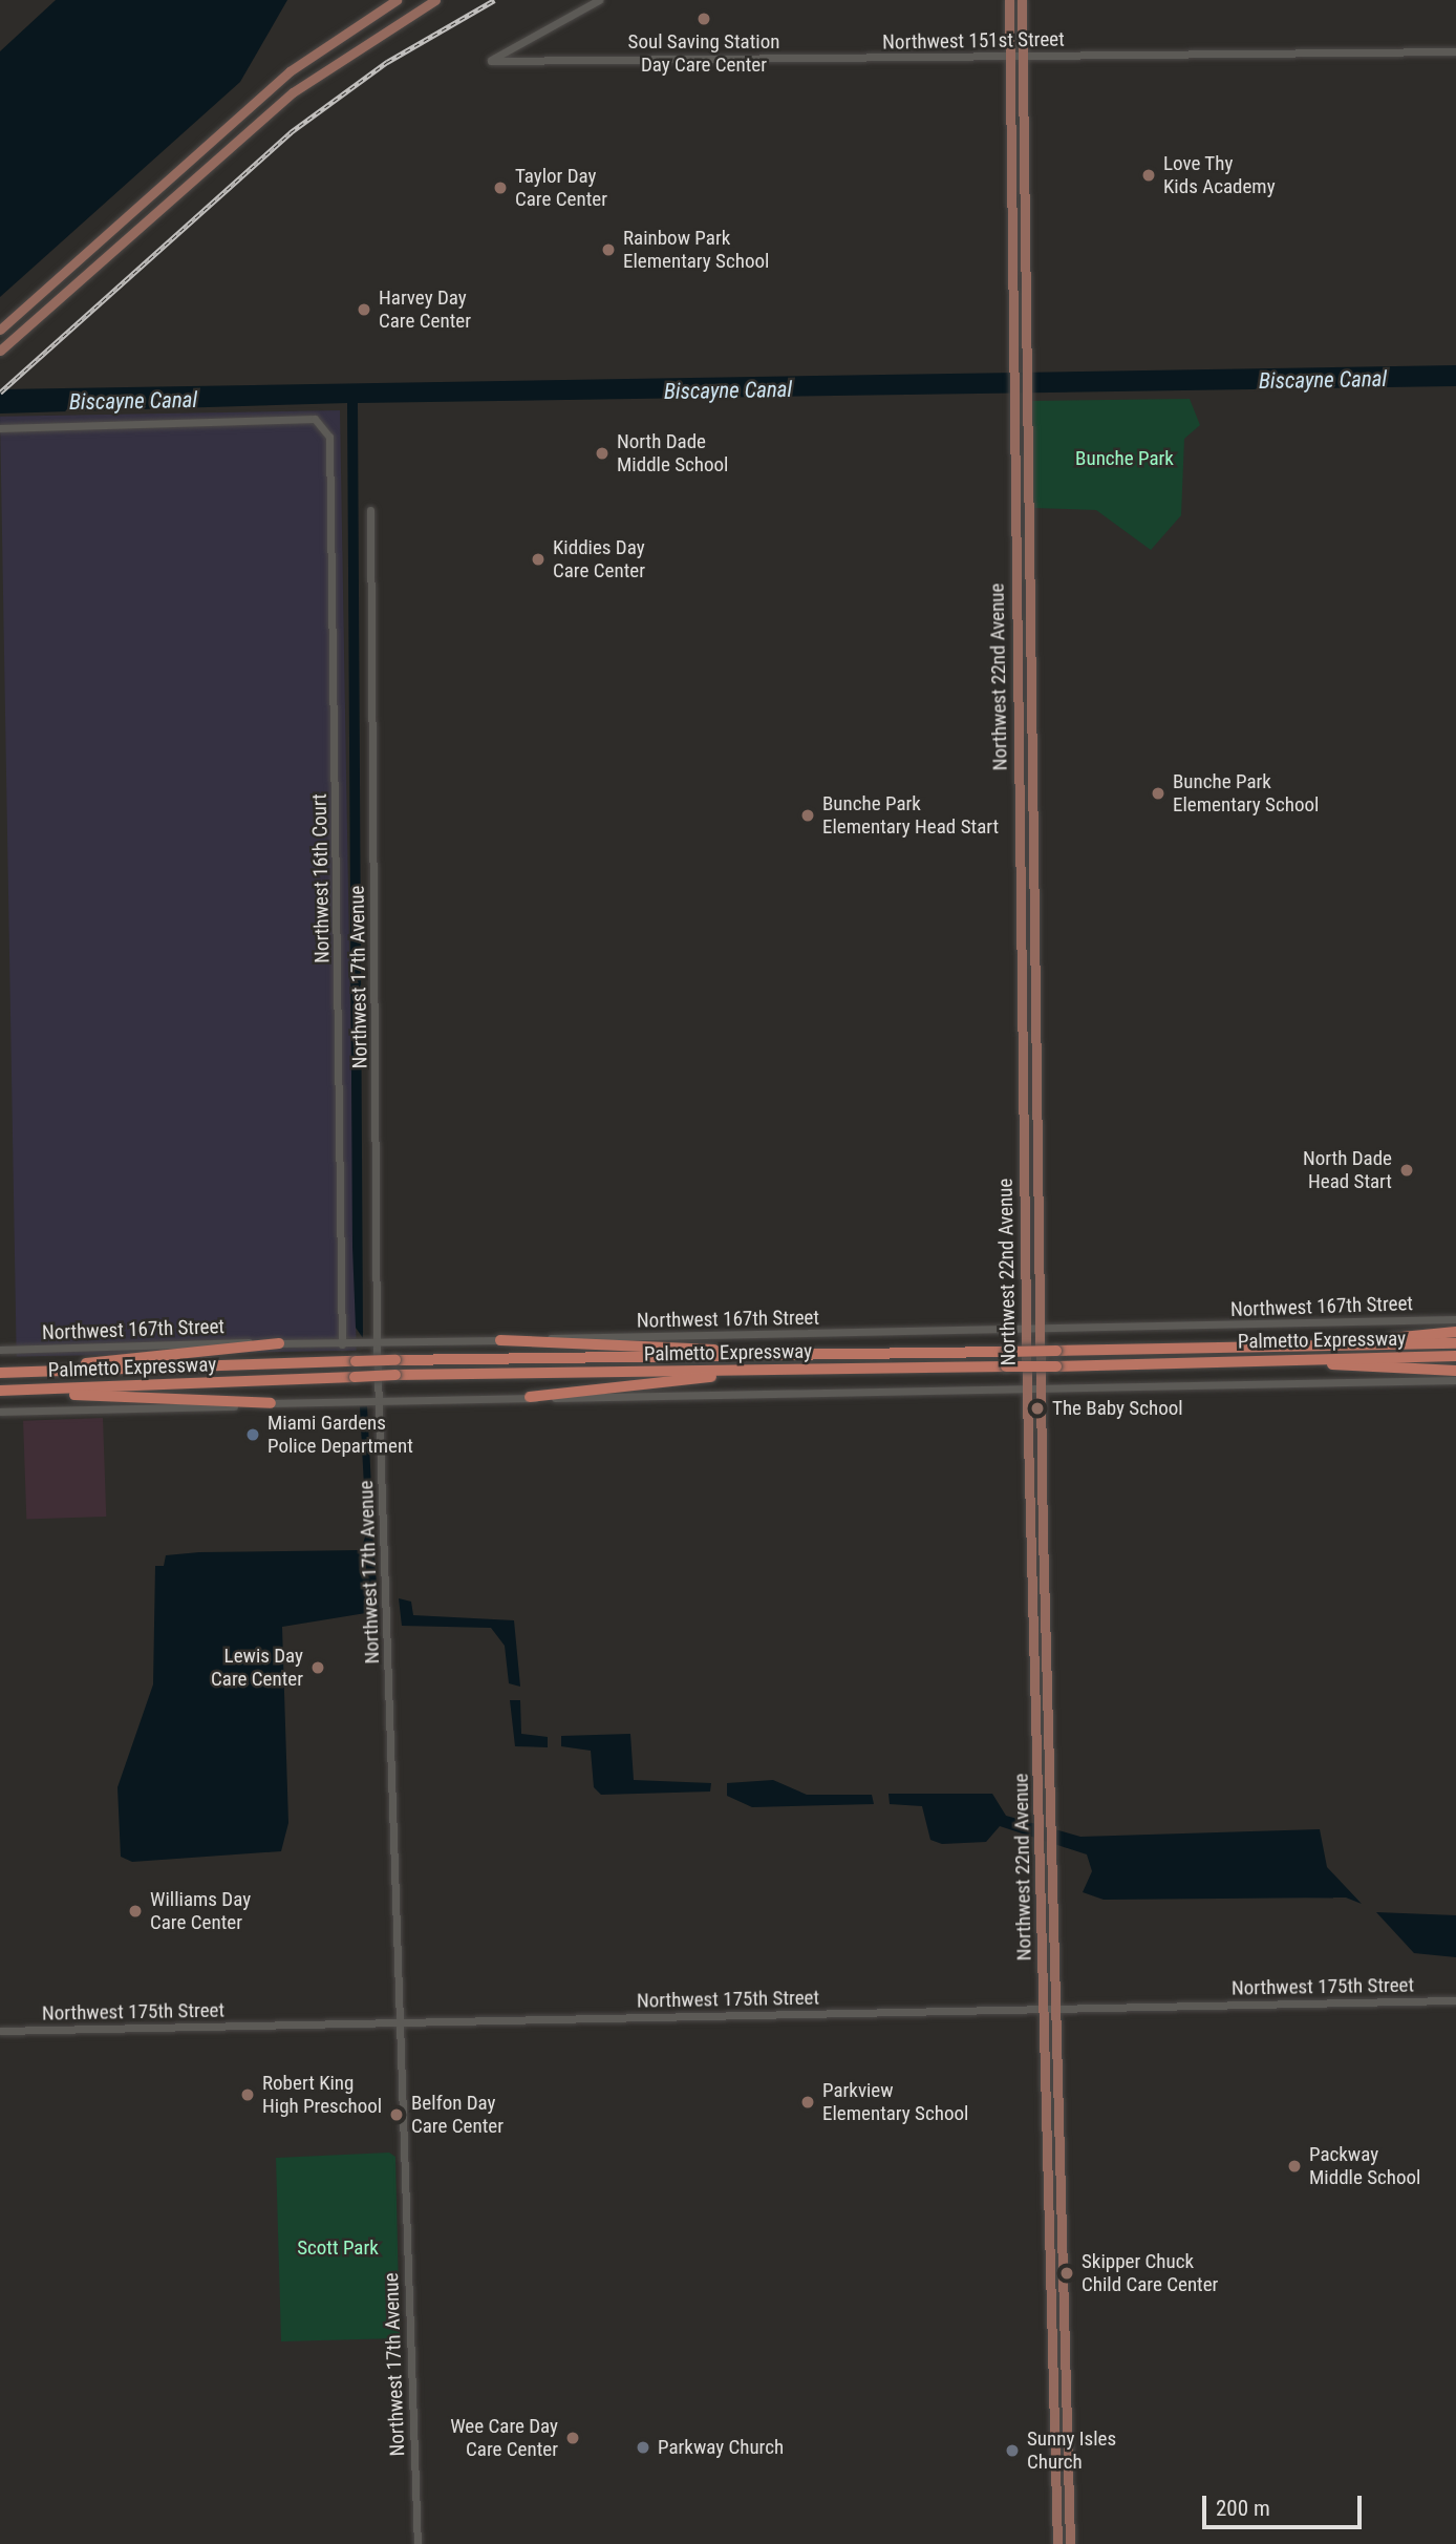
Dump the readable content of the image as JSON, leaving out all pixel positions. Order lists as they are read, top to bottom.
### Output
{
  "streets": {
    "highway": ["Palmetto Expressway"],
    "main road": ["Northwest 22nd Avenue"],
    "street": [
      "Northwest 151st Street",
      "Northwest 16th Court",
      "Northwest 17th Avenue",
      "Northwest 167th Street",
      "Northwest 175th Street"
    ]
  },
  "crossings": [
    ["Northwest 151st Street", "Northwest 22nd Avenue"],
    ["Northwest 22nd Avenue", "Northwest 167th Street"],
    ["Northwest 22nd Avenue", "Northwest 175th Street"],
    ["Northwest 16th Court", "Northwest 167th Street"],
    ["Northwest 17th Avenue", "Northwest 167th Street"],
    ["Northwest 17th Avenue", "Northwest 175th Street"]
  ],
  "water": ["Biscayne Canal"],
  "parks": ["Bunche Park", "Scott Park"],
  "places": [
    "Soul Saving Station Day Care Center",
    "Love Thy Kids Academy",
    "Taylor Day Care Center",
    "Rainbow Park Elementary School",
    "Harvey Day Care Center",
    "North Dade Middle School",
    "Kiddies Day Care Center",
    "Bunche Park Elementary School",
    "Bunche Park Elementary Head Start",
    "North Dade Head Start",
    "The Baby School",
    "Miami Gardens Police Department",
    "Lewis Day Care Center",
    "Williams Day Care Center",
    "Robert King High Preschool",
    "Parkview Elementary School",
    "Belfon Day Care Center",
    "Packway Middle School",
    "Skipper Chuck Child Care Center",
    "Wee Care Day Care Center",
    "Parkway Church",
    "Sunny Isles Church"
  ],
  "scale_bar": "200 m"
}
